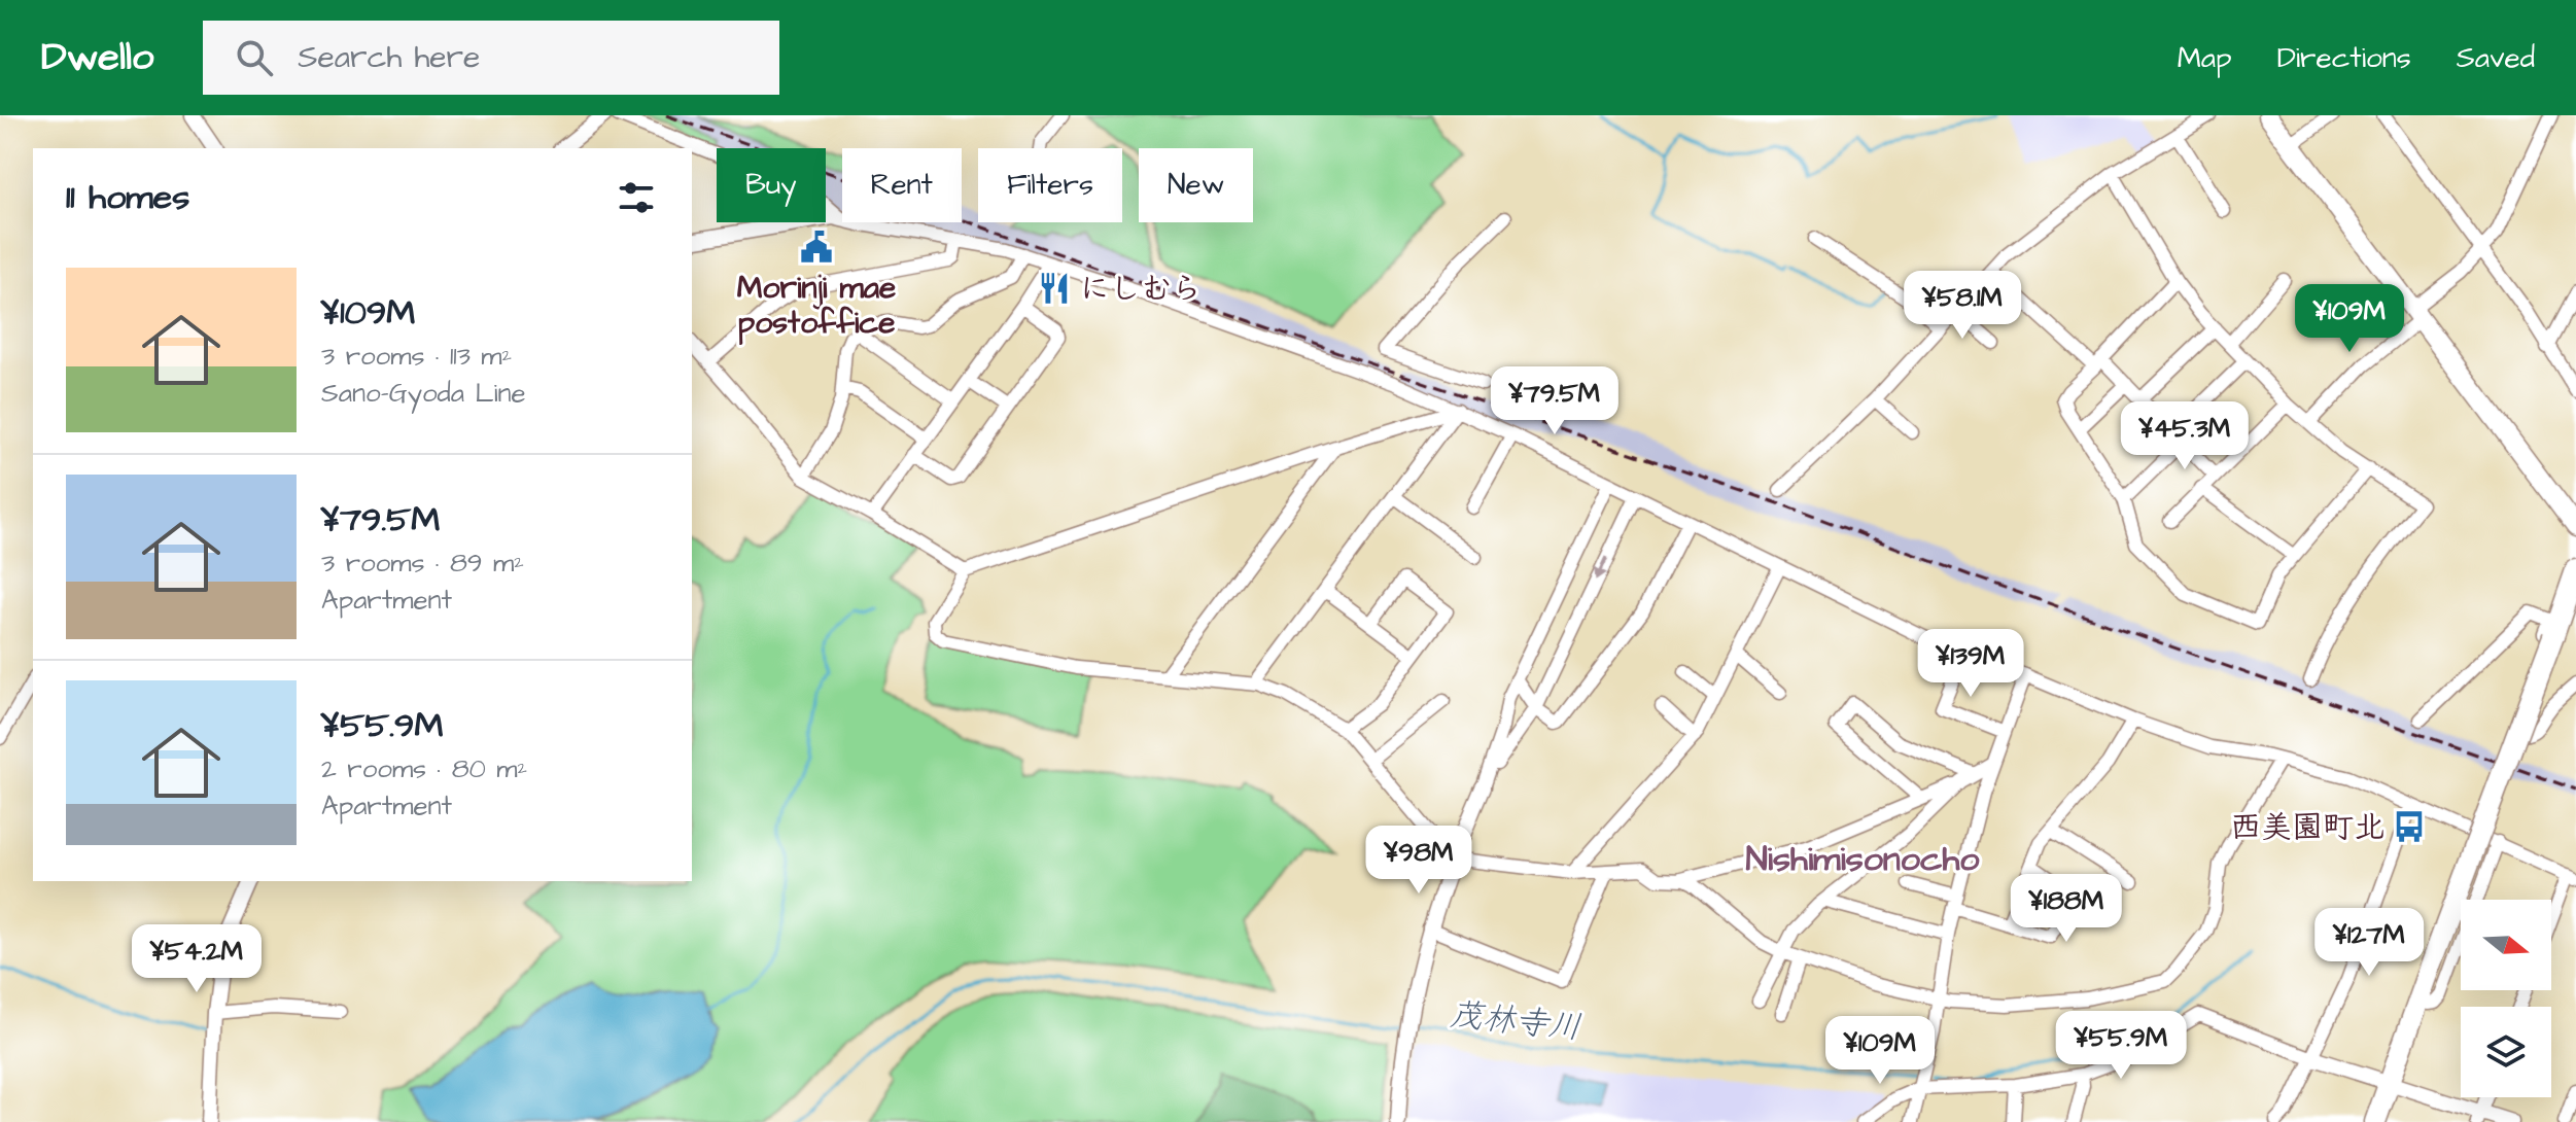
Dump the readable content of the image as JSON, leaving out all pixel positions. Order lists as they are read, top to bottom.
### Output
{
  "districts": ["Nishimisonocho"],
  "water": ["茂林寺川"],
  "places": {
    "public building": ["Morinji mae postoffice"],
    "restaurant": ["にしむら"],
    "bus stop": ["西美園町北"]
  },
  "north": "right",
  "page": {
    "header": "Dwello",
    "search": "Search here",
    "nav": ["Map", "Directions", "Saved"],
    "chip": [
      "Buy",
      "Rent",
      "Filters",
      "New"
    ],
    "heading": "11 homes",
    "list": [
      {
        "name": "¥109M",
        "note": "3 rooms · 113 m² · Sano-Gyoda Line"
      },
      {
        "name": "¥79.5M",
        "note": "3 rooms · 89 m² · Apartment"
      },
      {
        "name": "¥55.9M",
        "note": "2 rooms · 80 m² · Apartment"
      }
    ],
    "price": [
      "¥58.1M",
      "¥109M",
      "¥79.5M",
      "¥45.3M",
      "¥139M",
      "¥98M",
      "¥188M",
      "¥127M",
      "¥54.2M",
      "¥55.9M",
      "¥109M"
    ]
  }
}
